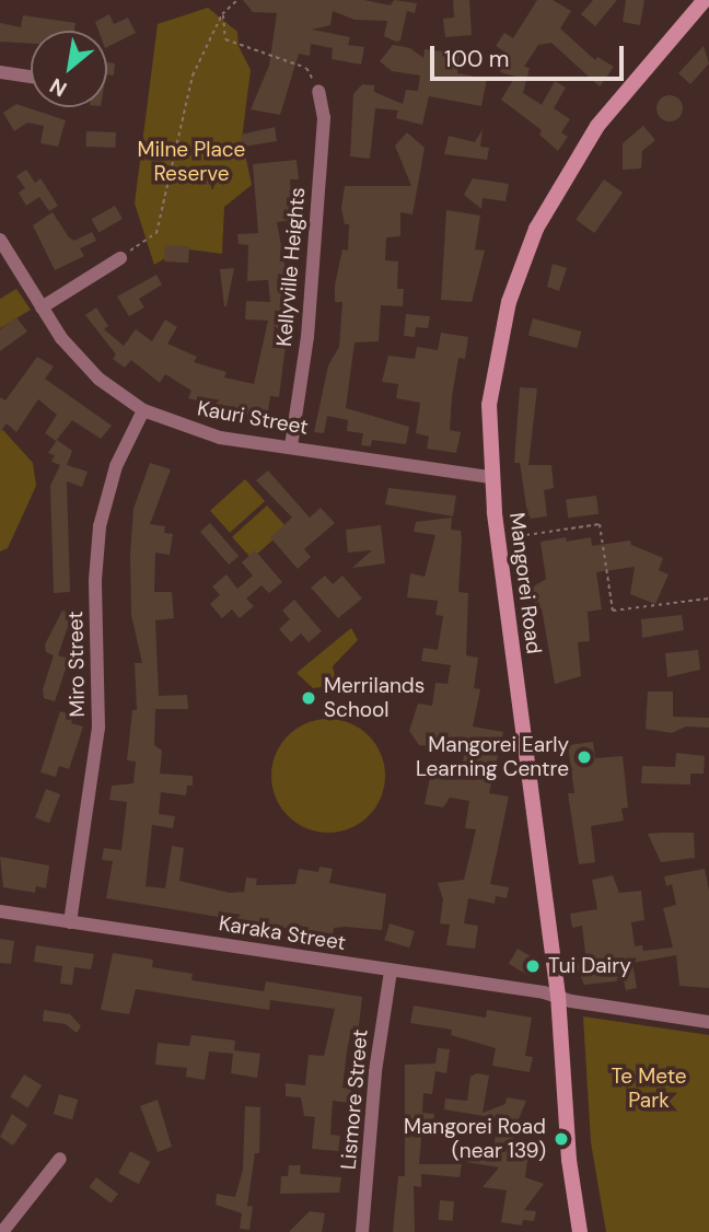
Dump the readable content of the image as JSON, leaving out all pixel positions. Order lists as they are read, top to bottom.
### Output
{
  "streets": {
    "main road": ["Mangorei Road"],
    "street": [
      "Kellyville Heights",
      "Kauri Street",
      "Miro Street",
      "Karaka Street",
      "Lismore Street"
    ]
  },
  "crossings": [
    ["Kellyville Heights", "Kauri Street"],
    ["Kauri Street", "Mangorei Road"],
    ["Kauri Street", "Miro Street"],
    ["Mangorei Road", "Karaka Street"],
    ["Miro Street", "Karaka Street"],
    ["Karaka Street", "Lismore Street"]
  ],
  "parks": ["Milne Place Reserve", "Te Mete Park"],
  "places": [
    "Merrilands School",
    "Mangorei Early Learning Centre",
    "Tui Dairy",
    "Mangorei Road (near 139)"
  ],
  "scale_bar": "100 m",
  "north": "bottom left"
}
